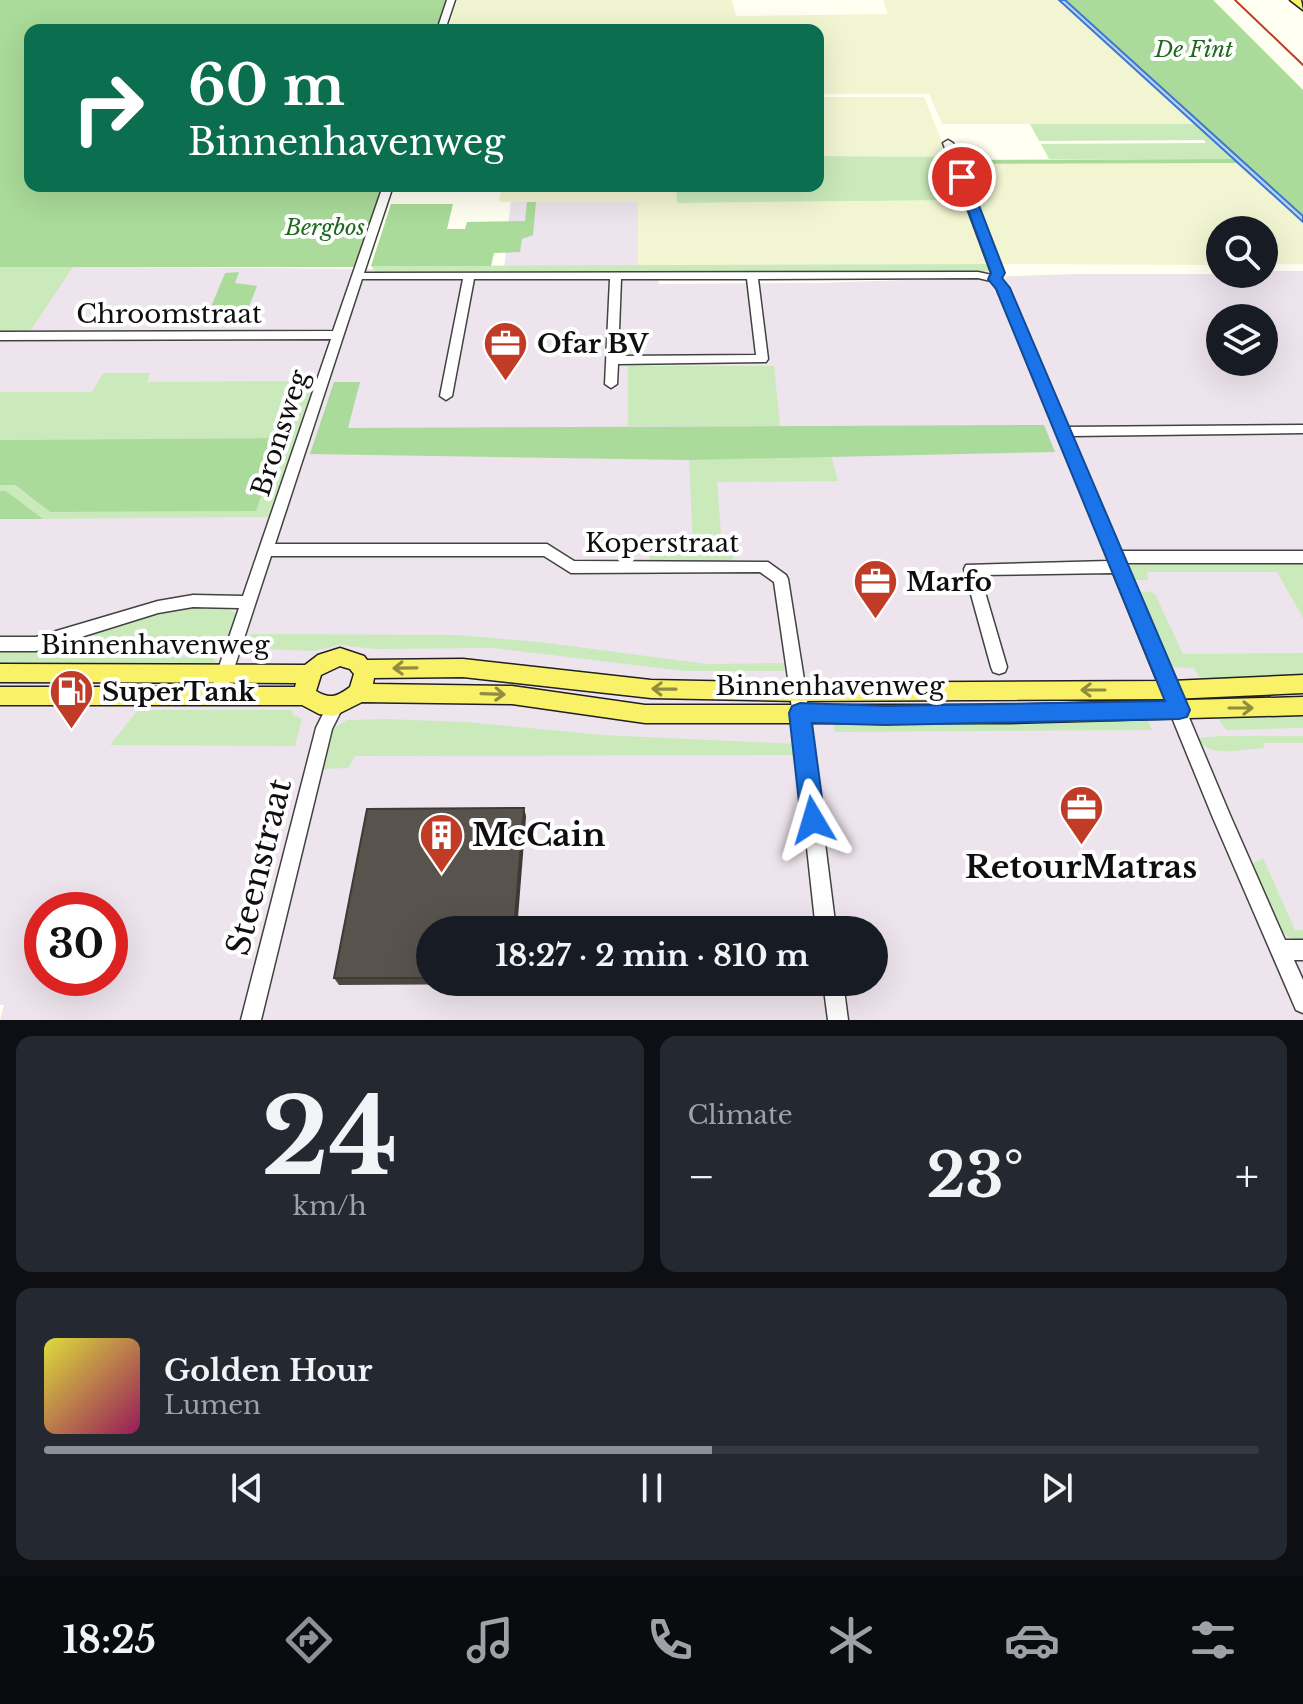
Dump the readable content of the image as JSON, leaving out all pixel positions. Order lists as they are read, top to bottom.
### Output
{
  "streets": {
    "main road": ["Binnenhavenweg"],
    "street": [
      "Chroomstraat",
      "Bronsweg",
      "Koperstraat",
      "Steenstraat"
    ]
  },
  "crossings": [
    ["Chroomstraat", "Bronsweg"],
    ["Bronsweg", "Koperstraat"],
    ["Bronsweg", "Binnenhavenweg"],
    ["Koperstraat", "Binnenhavenweg"],
    ["Binnenhavenweg", "Steenstraat"]
  ],
  "parks": ["De Fint", "Bergbos"],
  "places": {
    "office": ["Ofar BV", "Marfo", "RetourMatras"],
    "fuel station": ["SuperTank"],
    "building": ["McCain"]
  },
  "page": {
    "turn": ["60 m", "Binnenhavenweg"],
    "limit": "30",
    "trip": "18:27 · 2 min · 810 m",
    "tile": [
      ["24", "km/h"],
      "Climate"
    ],
    "heat": ["−", "23°", "+"],
    "song": ["Golden Hour", "Lumen"],
    "tabs": "18:25"
  }
}
